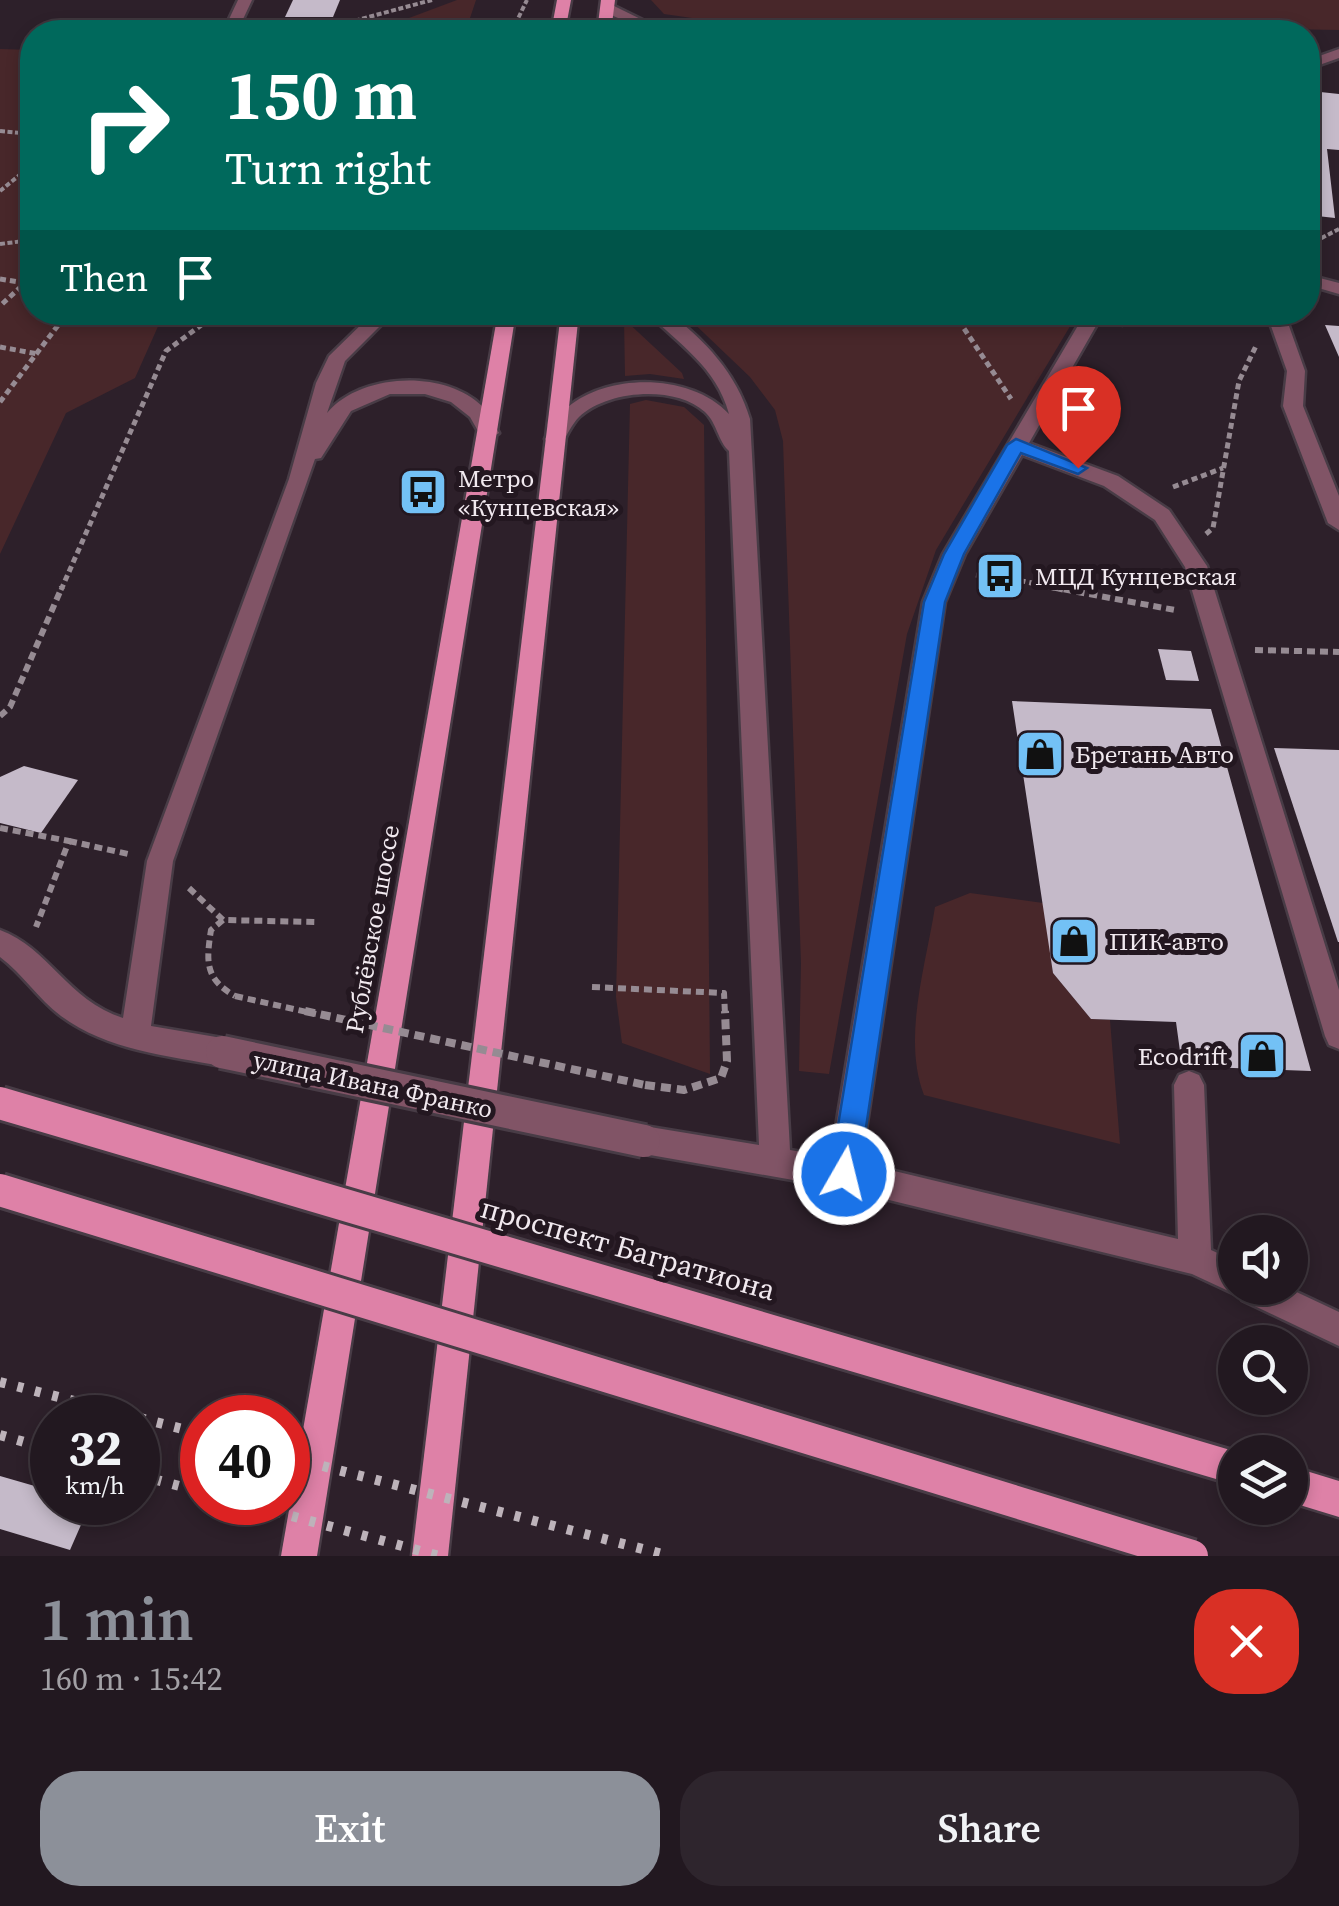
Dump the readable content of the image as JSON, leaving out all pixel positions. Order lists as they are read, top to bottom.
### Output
{
  "streets": {
    "main road": ["Рублёвское шоссе", "проспект Багратиона"],
    "street": ["улица Ивана Франко"]
  },
  "places": {
    "bus stop": ["Метро «Кунцевская»", "МЦД Кунцевская"],
    "shop": ["Бретань Авто", "ПИК-авто", "Ecodrift"]
  },
  "page": {
    "turn": ["150 m", "Turn right"],
    "then": "Then",
    "speed": "32 km/h",
    "limit": "40",
    "heading": ["1 min", "160 m · 15:42"],
    "buttons": ["Exit", "Share"]
  }
}
